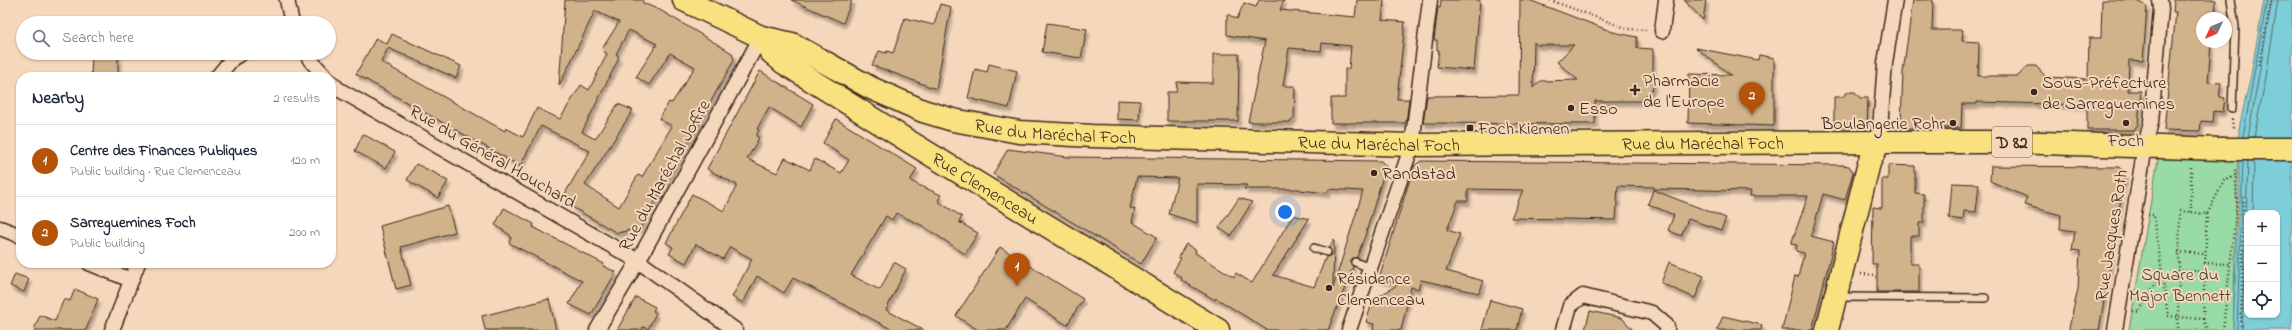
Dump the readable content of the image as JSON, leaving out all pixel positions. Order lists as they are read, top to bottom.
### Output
{
  "streets": {
    "main road": ["Rue du Maréchal Foch", "D 82", "Rue Clemenceau"],
    "street": ["Rue du Général Houchard", "Rue du Maréchal Joffre", "Rue Jacques Roth"]
  },
  "crossings": [
    ["Rue du Maréchal Foch", "D 82"],
    ["Rue du Maréchal Foch", "Rue du Maréchal Joffre"],
    ["Rue du Maréchal Foch", "Rue Clemenceau"],
    ["Rue du Maréchal Foch", "Rue Jacques Roth"],
    ["Rue du Général Houchard", "Rue du Maréchal Joffre"],
    ["Rue du Maréchal Joffre", "Rue Clemenceau"]
  ],
  "parks": ["Square du Major Bennett"],
  "places": {
    "health": ["Pharmacie de l'Europe"],
    "other": [
      "Sous-Préfecture de Sarreguemines",
      "Esso",
      "Boulangerie Rohr",
      "Foch",
      "Randstad",
      "Résidence Clemenceau"
    ],
    "transit": ["Foch Kiemen"]
  },
  "north": "bottom left",
  "page": {
    "search": "Search here",
    "heading": ["Nearby", "2 results"],
    "pins": ["2", "1"],
    "list": [
      {
        "mark": "1",
        "name": "Centre des Finances Publiques",
        "note": "Public building · Rue Clemenceau",
        "value": "120 m"
      },
      {
        "mark": "2",
        "name": "Sarreguemines Foch",
        "note": "Public building",
        "value": "200 m"
      }
    ],
    "map_buttons": ["+", "−"]
  }
}
